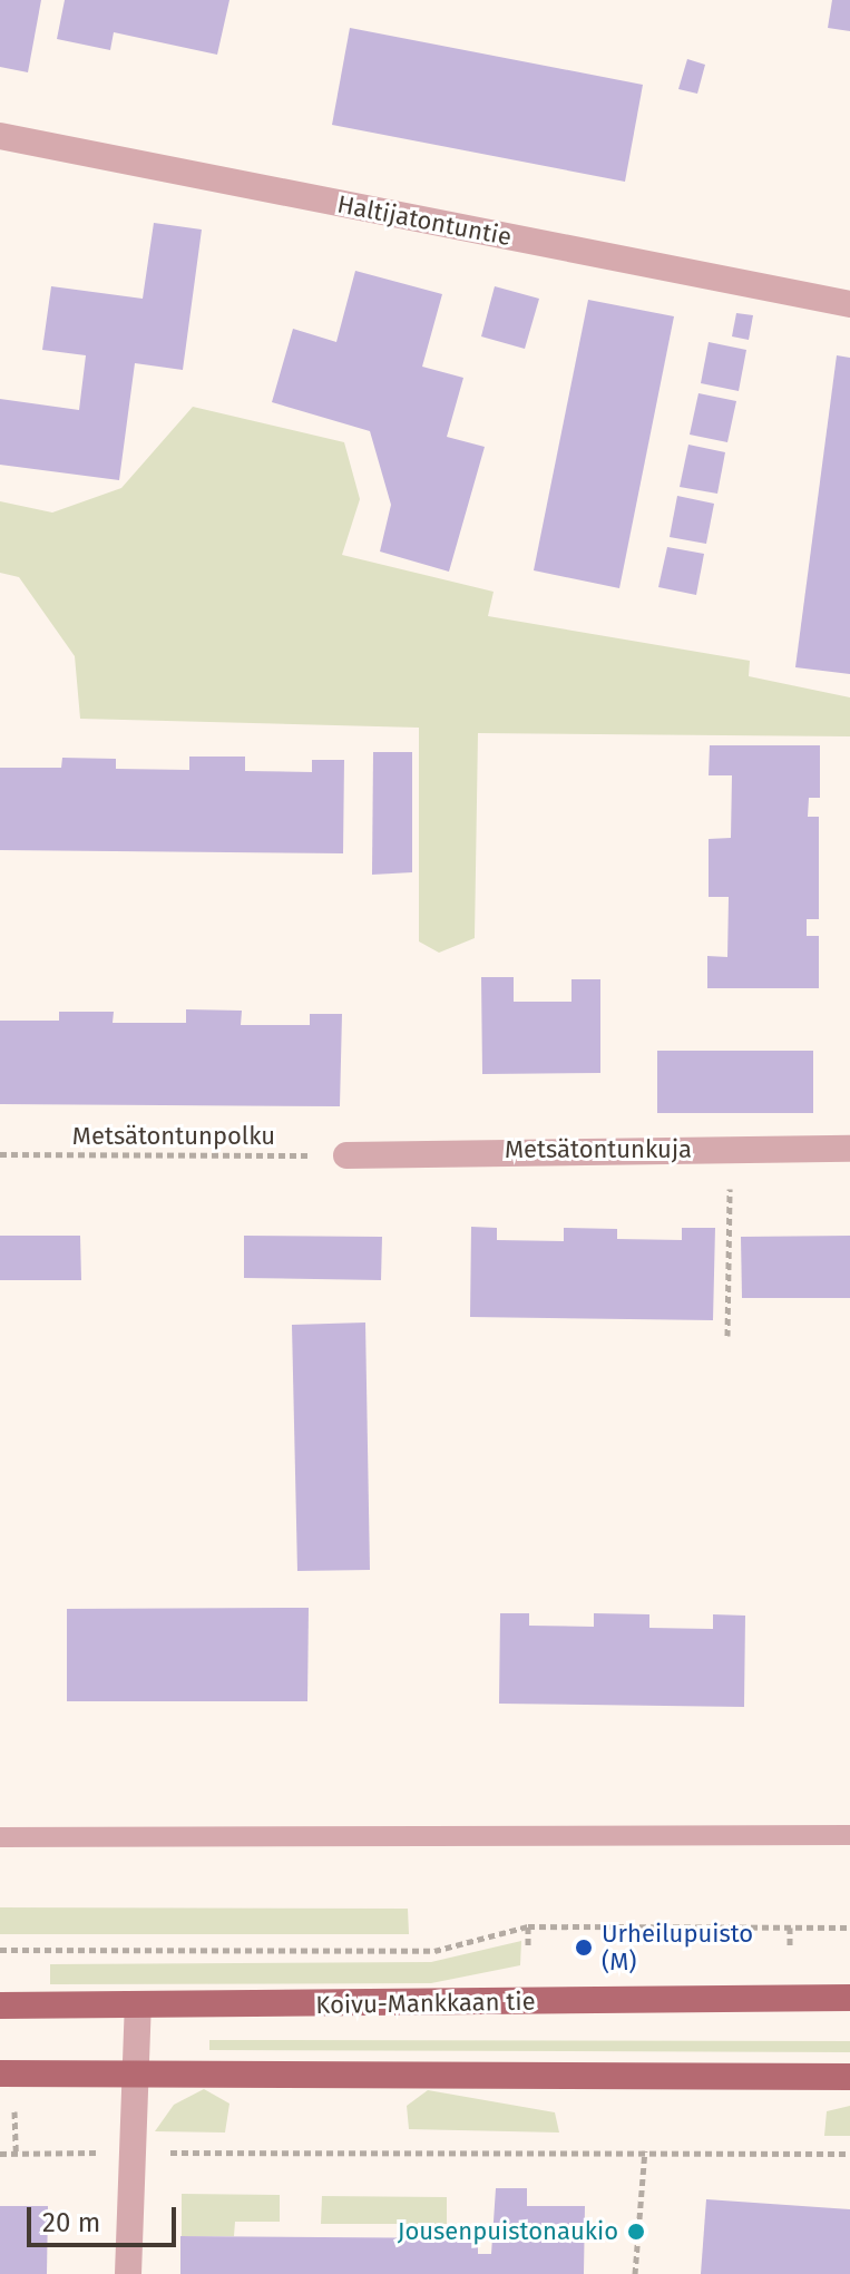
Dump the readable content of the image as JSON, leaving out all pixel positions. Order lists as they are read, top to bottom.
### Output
{
  "streets": {
    "main road": ["Koivu-Mankkaan tie"],
    "street": ["Haltijatontuntie", "Metsätontunkuja"],
    "path": ["Metsätontunpolku"]
  },
  "crossings": [
    ["Metsätontunpolku", "Metsätontunkuja"]
  ],
  "places": ["Urheilupuisto (M)", "Jousenpuistonaukio"],
  "scale_bar": "20 m"
}
